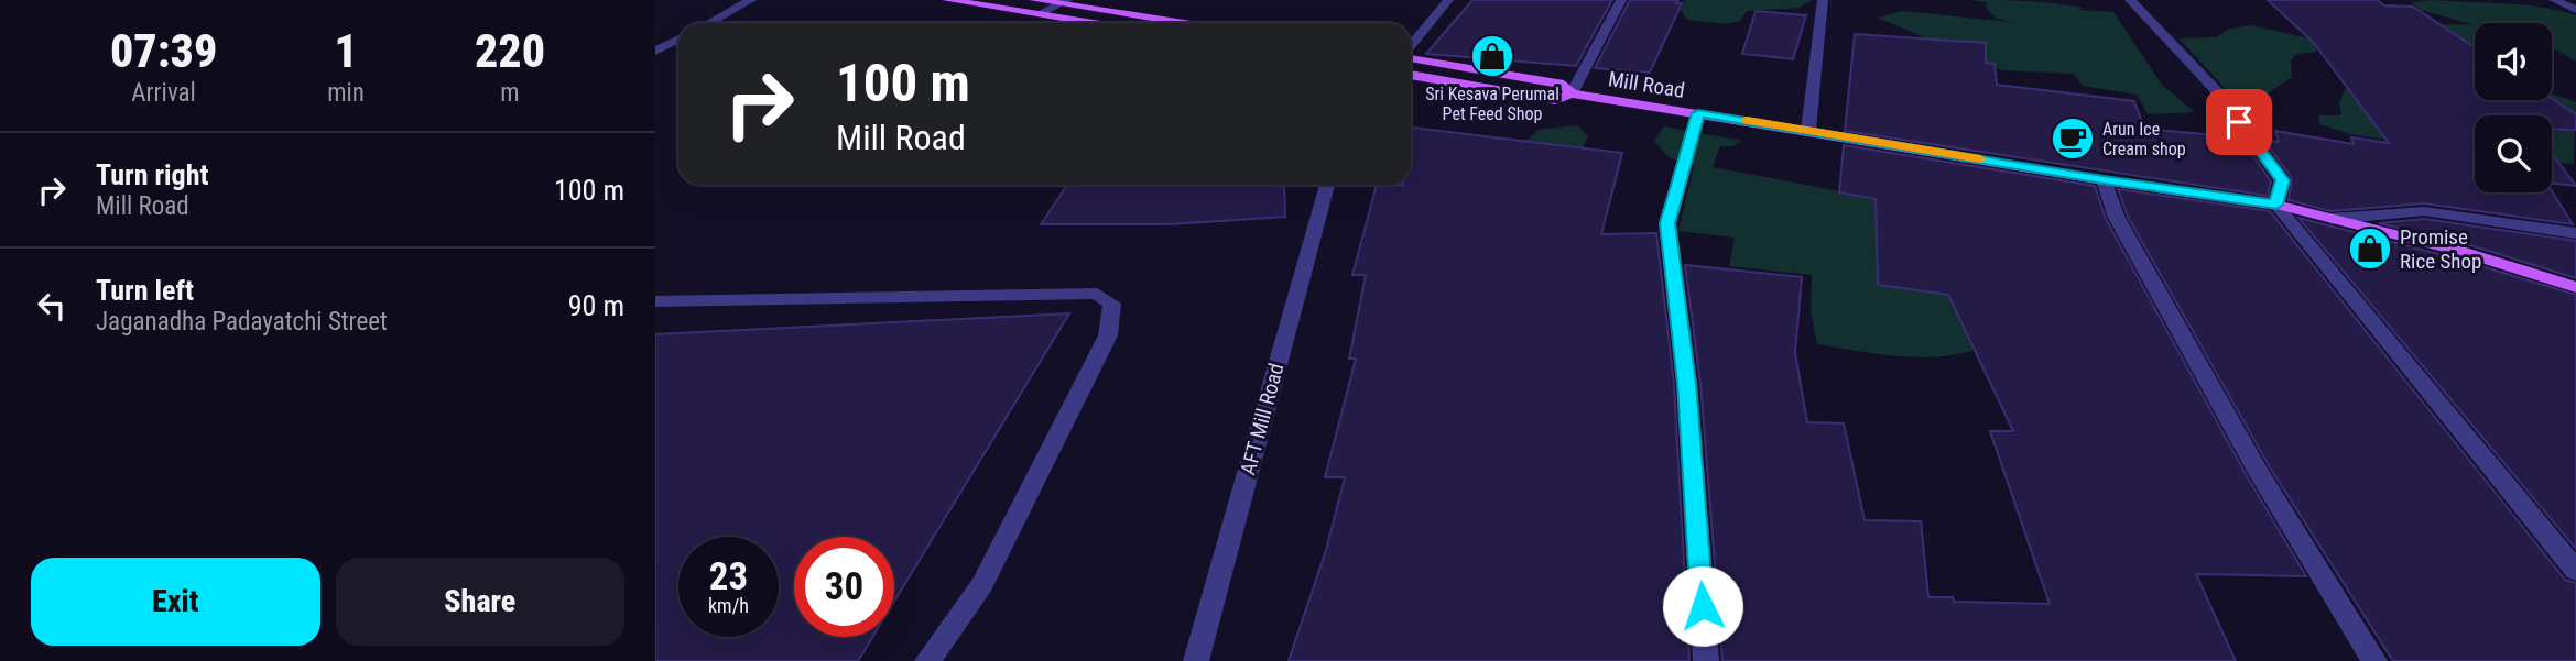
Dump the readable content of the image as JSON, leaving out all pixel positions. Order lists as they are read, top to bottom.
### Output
{
  "streets": {
    "main road": ["Mill Road"],
    "street": ["AFT Mill Road"]
  },
  "places": {
    "shop": ["Sri Kesava Perumal Pet Feed Shop", "Promise Rice Shop"],
    "cafe": ["Arun Ice Cream shop"]
  },
  "page": {
    "eta": [
      "07:39",
      "Arrival",
      "1",
      "min",
      "220",
      "m"
    ],
    "turn": ["100 m", "Mill Road"],
    "list": [
      {
        "name": "Turn right",
        "note": "Mill Road",
        "value": "100 m"
      },
      {
        "name": "Turn left",
        "note": "Jaganadha Padayatchi Street",
        "value": "90 m"
      }
    ],
    "speed": "23 km/h",
    "limit": "30",
    "buttons": ["Exit", "Share"]
  }
}
